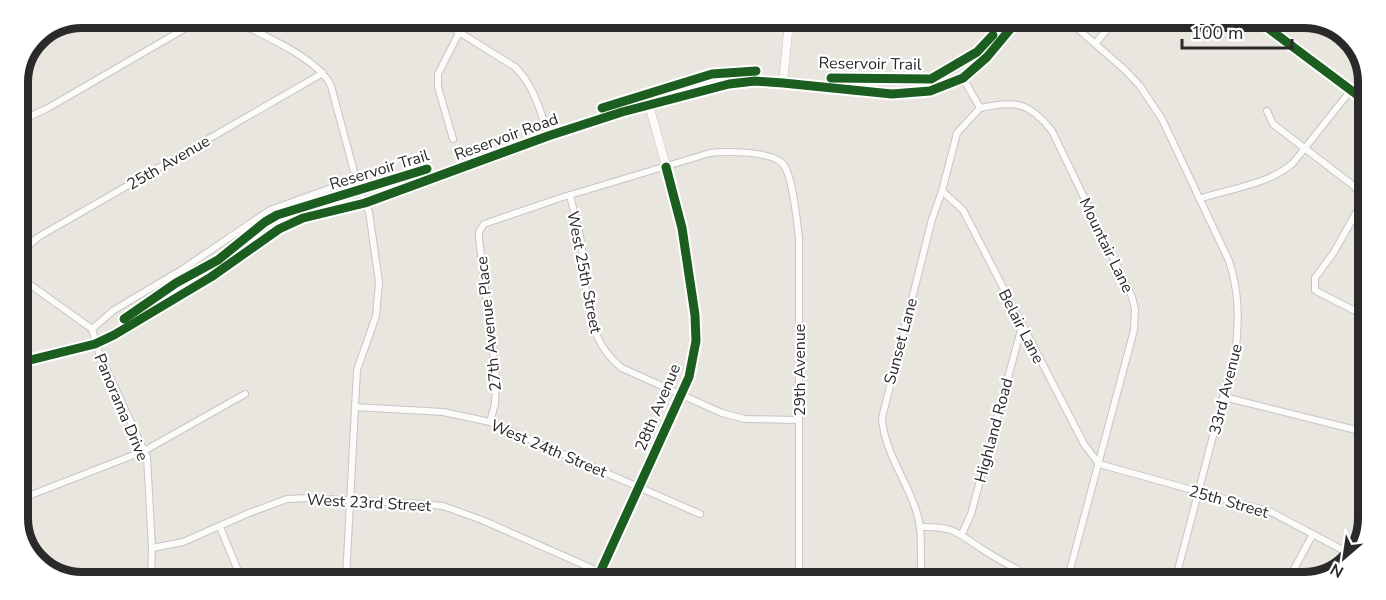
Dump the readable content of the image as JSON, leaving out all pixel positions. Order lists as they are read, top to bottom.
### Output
{
  "streets": {
    "street": [
      "Reservoir Road",
      "25th Avenue",
      "Mountair Lane",
      "West 25th Street",
      "27th Avenue Place",
      "Belair Lane",
      "Sunset Lane",
      "29th Avenue",
      "33rd Avenue",
      "Panorama Drive",
      "28th Avenue",
      "Highland Road",
      "West 24th Street",
      "25th Street",
      "West 23rd Street"
    ],
    "cycle path": ["Reservoir Trail"]
  },
  "crossings": [
    ["Reservoir Road", "Panorama Drive"],
    ["Reservoir Road", "28th Avenue"],
    ["Mountair Lane", "Belair Lane"],
    ["Mountair Lane", "Sunset Lane"],
    ["Mountair Lane", "25th Street"],
    ["West 25th Street", "27th Avenue Place"],
    ["West 25th Street", "29th Avenue"],
    ["West 25th Street", "28th Avenue"],
    ["27th Avenue Place", "West 24th Street"],
    ["Belair Lane", "Sunset Lane"],
    ["Belair Lane", "Highland Road"],
    ["Belair Lane", "25th Street"],
    ["29th Avenue", "28th Avenue"],
    ["33rd Avenue", "25th Street"],
    ["Panorama Drive", "West 23rd Street"],
    ["28th Avenue", "West 24th Street"]
  ],
  "scale_bar": "100 m",
  "north": "bottom left"
}
